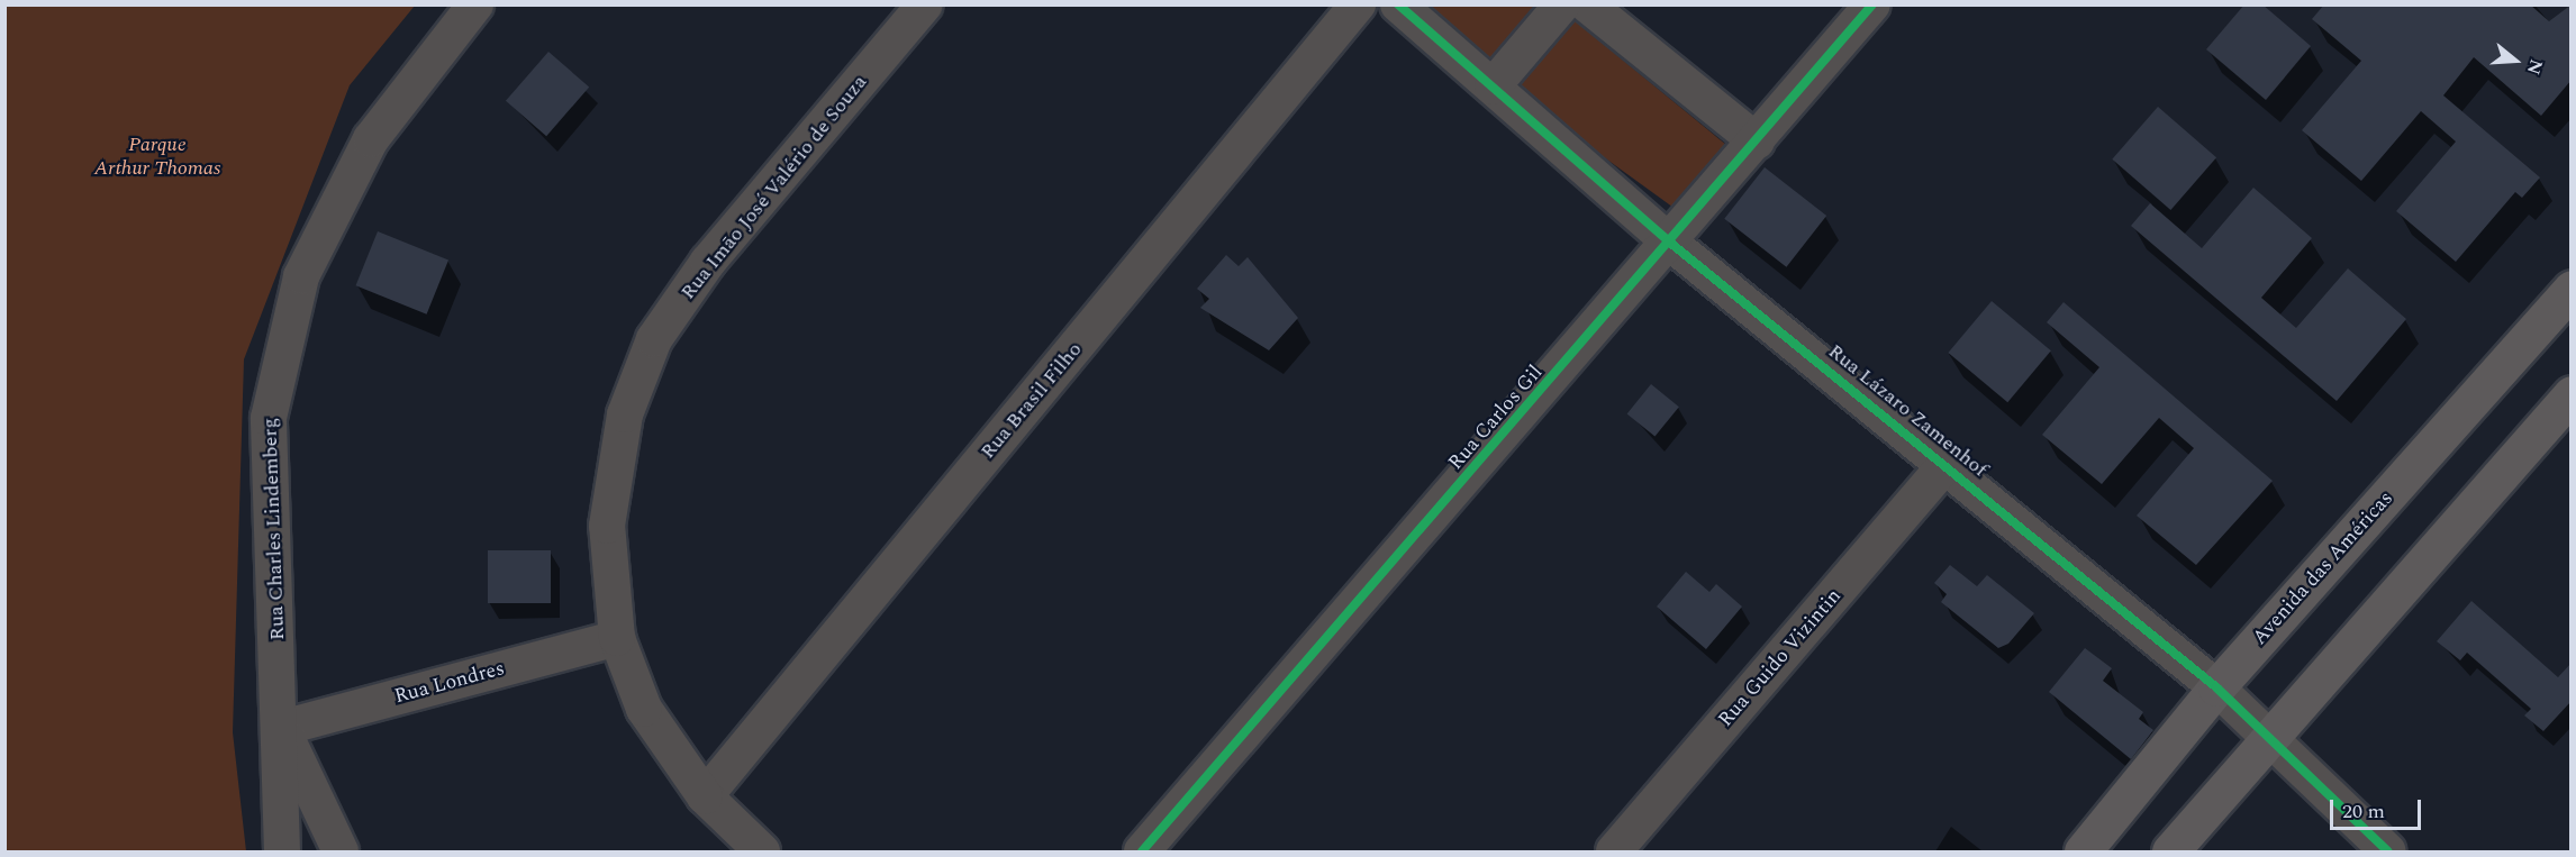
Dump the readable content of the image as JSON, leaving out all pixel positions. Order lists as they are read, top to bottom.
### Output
{
  "streets": {
    "main road": ["Avenida das Américas"],
    "street": [
      "Rua Imão José Valério de Souza",
      "Rua Brasil Filho",
      "Rua Lázaro Zamenhof",
      "Rua Carlos Gil",
      "Rua Charles Lindemberg",
      "Rua Guido Vizintin",
      "Rua Londres"
    ]
  },
  "crossings": [
    ["Rua Imão José Valério de Souza", "Rua Brasil Filho"],
    ["Rua Imão José Valério de Souza", "Rua Londres"],
    ["Rua Lázaro Zamenhof", "Rua Carlos Gil"],
    ["Rua Lázaro Zamenhof", "Avenida das Américas"],
    ["Rua Lázaro Zamenhof", "Rua Guido Vizintin"],
    ["Rua Charles Lindemberg", "Rua Londres"]
  ],
  "parks": ["Parque Arthur Thomas"],
  "scale_bar": "20 m",
  "north": "right"
}
